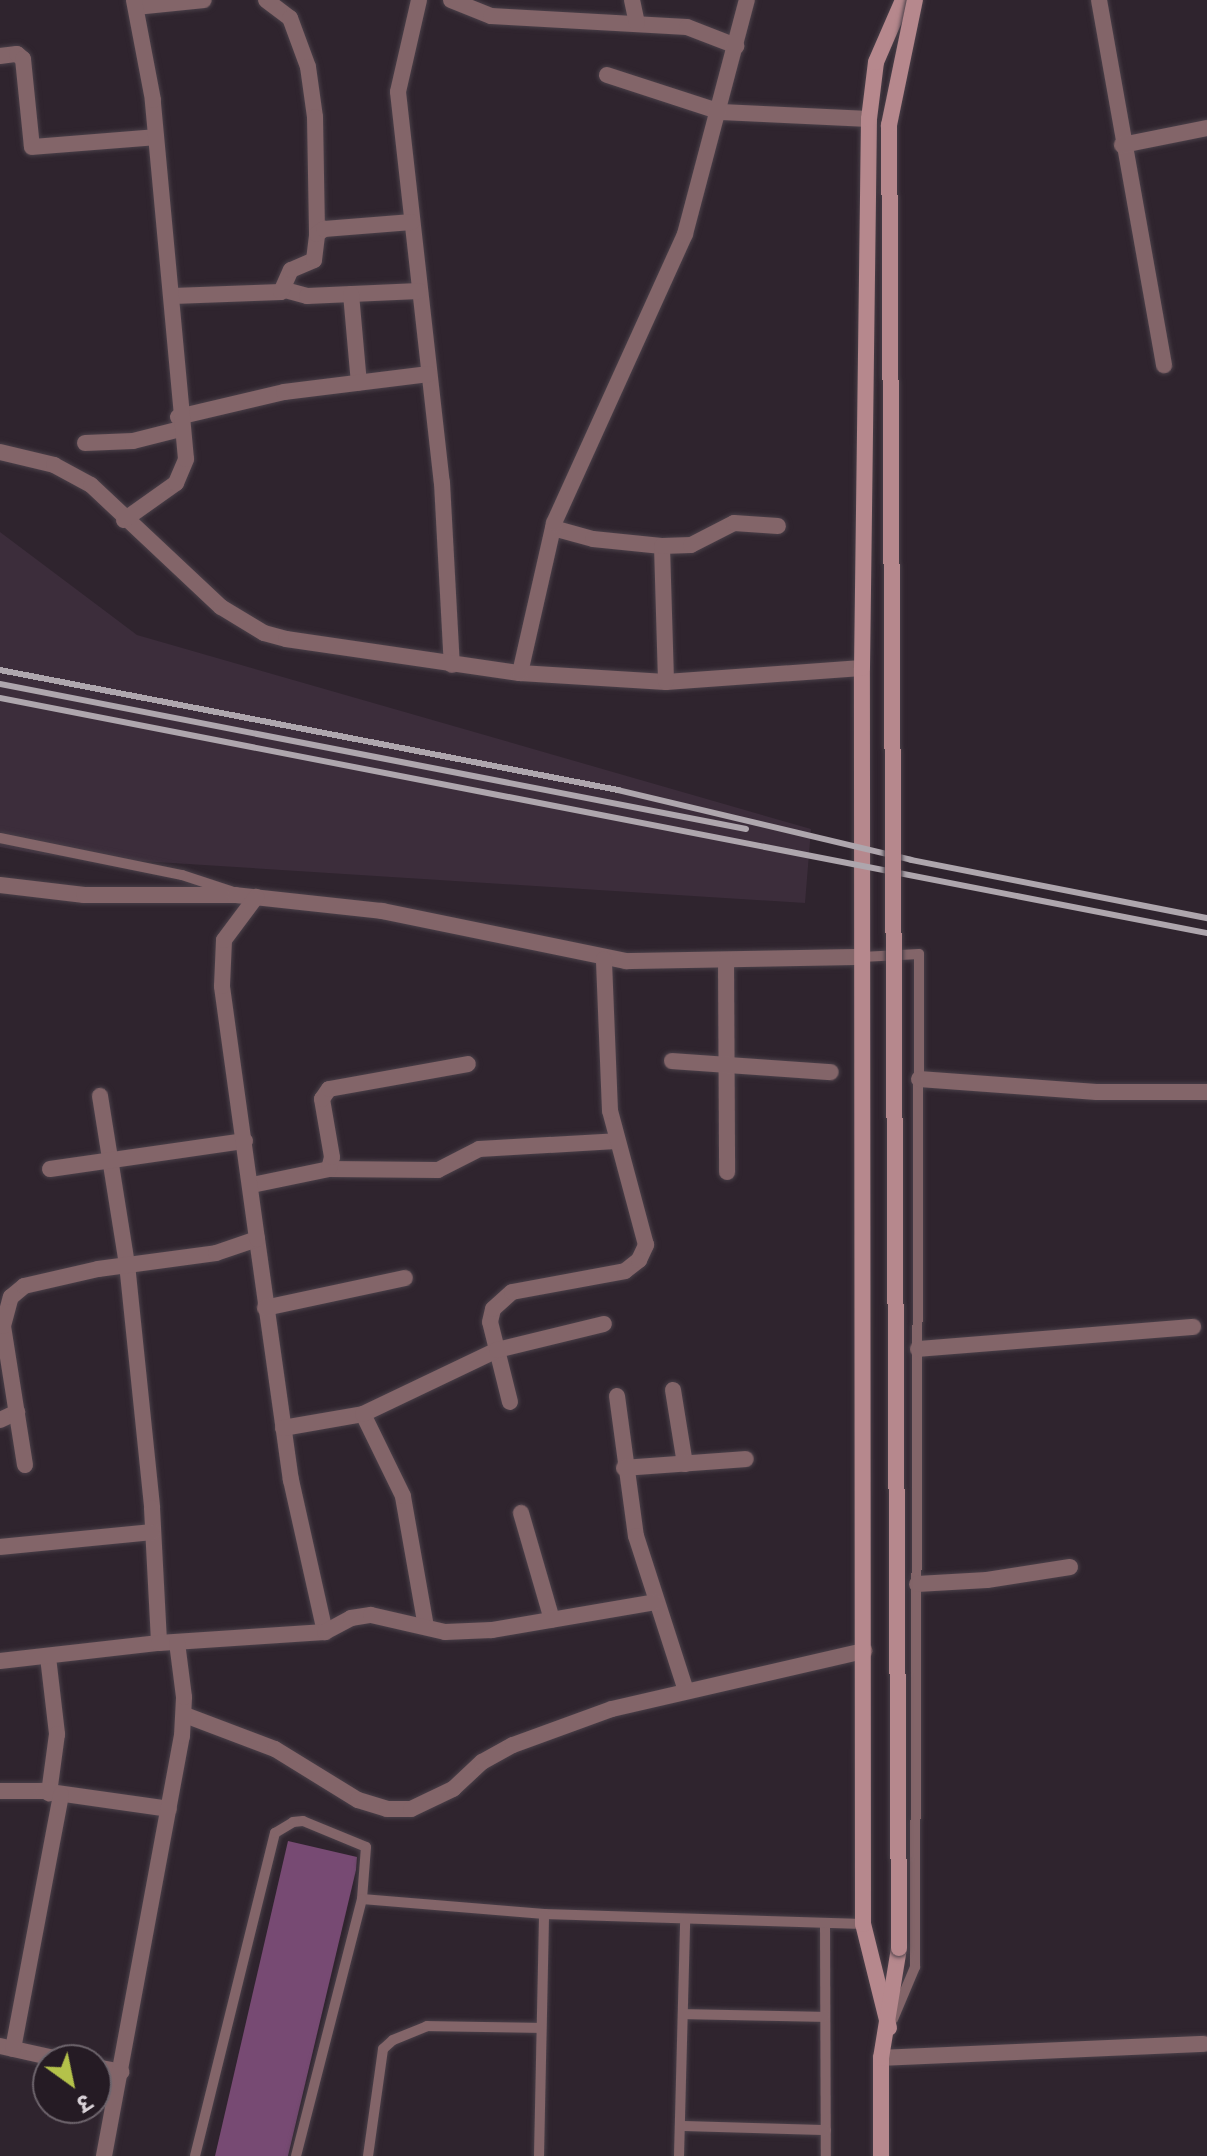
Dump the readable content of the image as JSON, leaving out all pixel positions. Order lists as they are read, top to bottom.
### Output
{
  "north": "bottom right"
}
